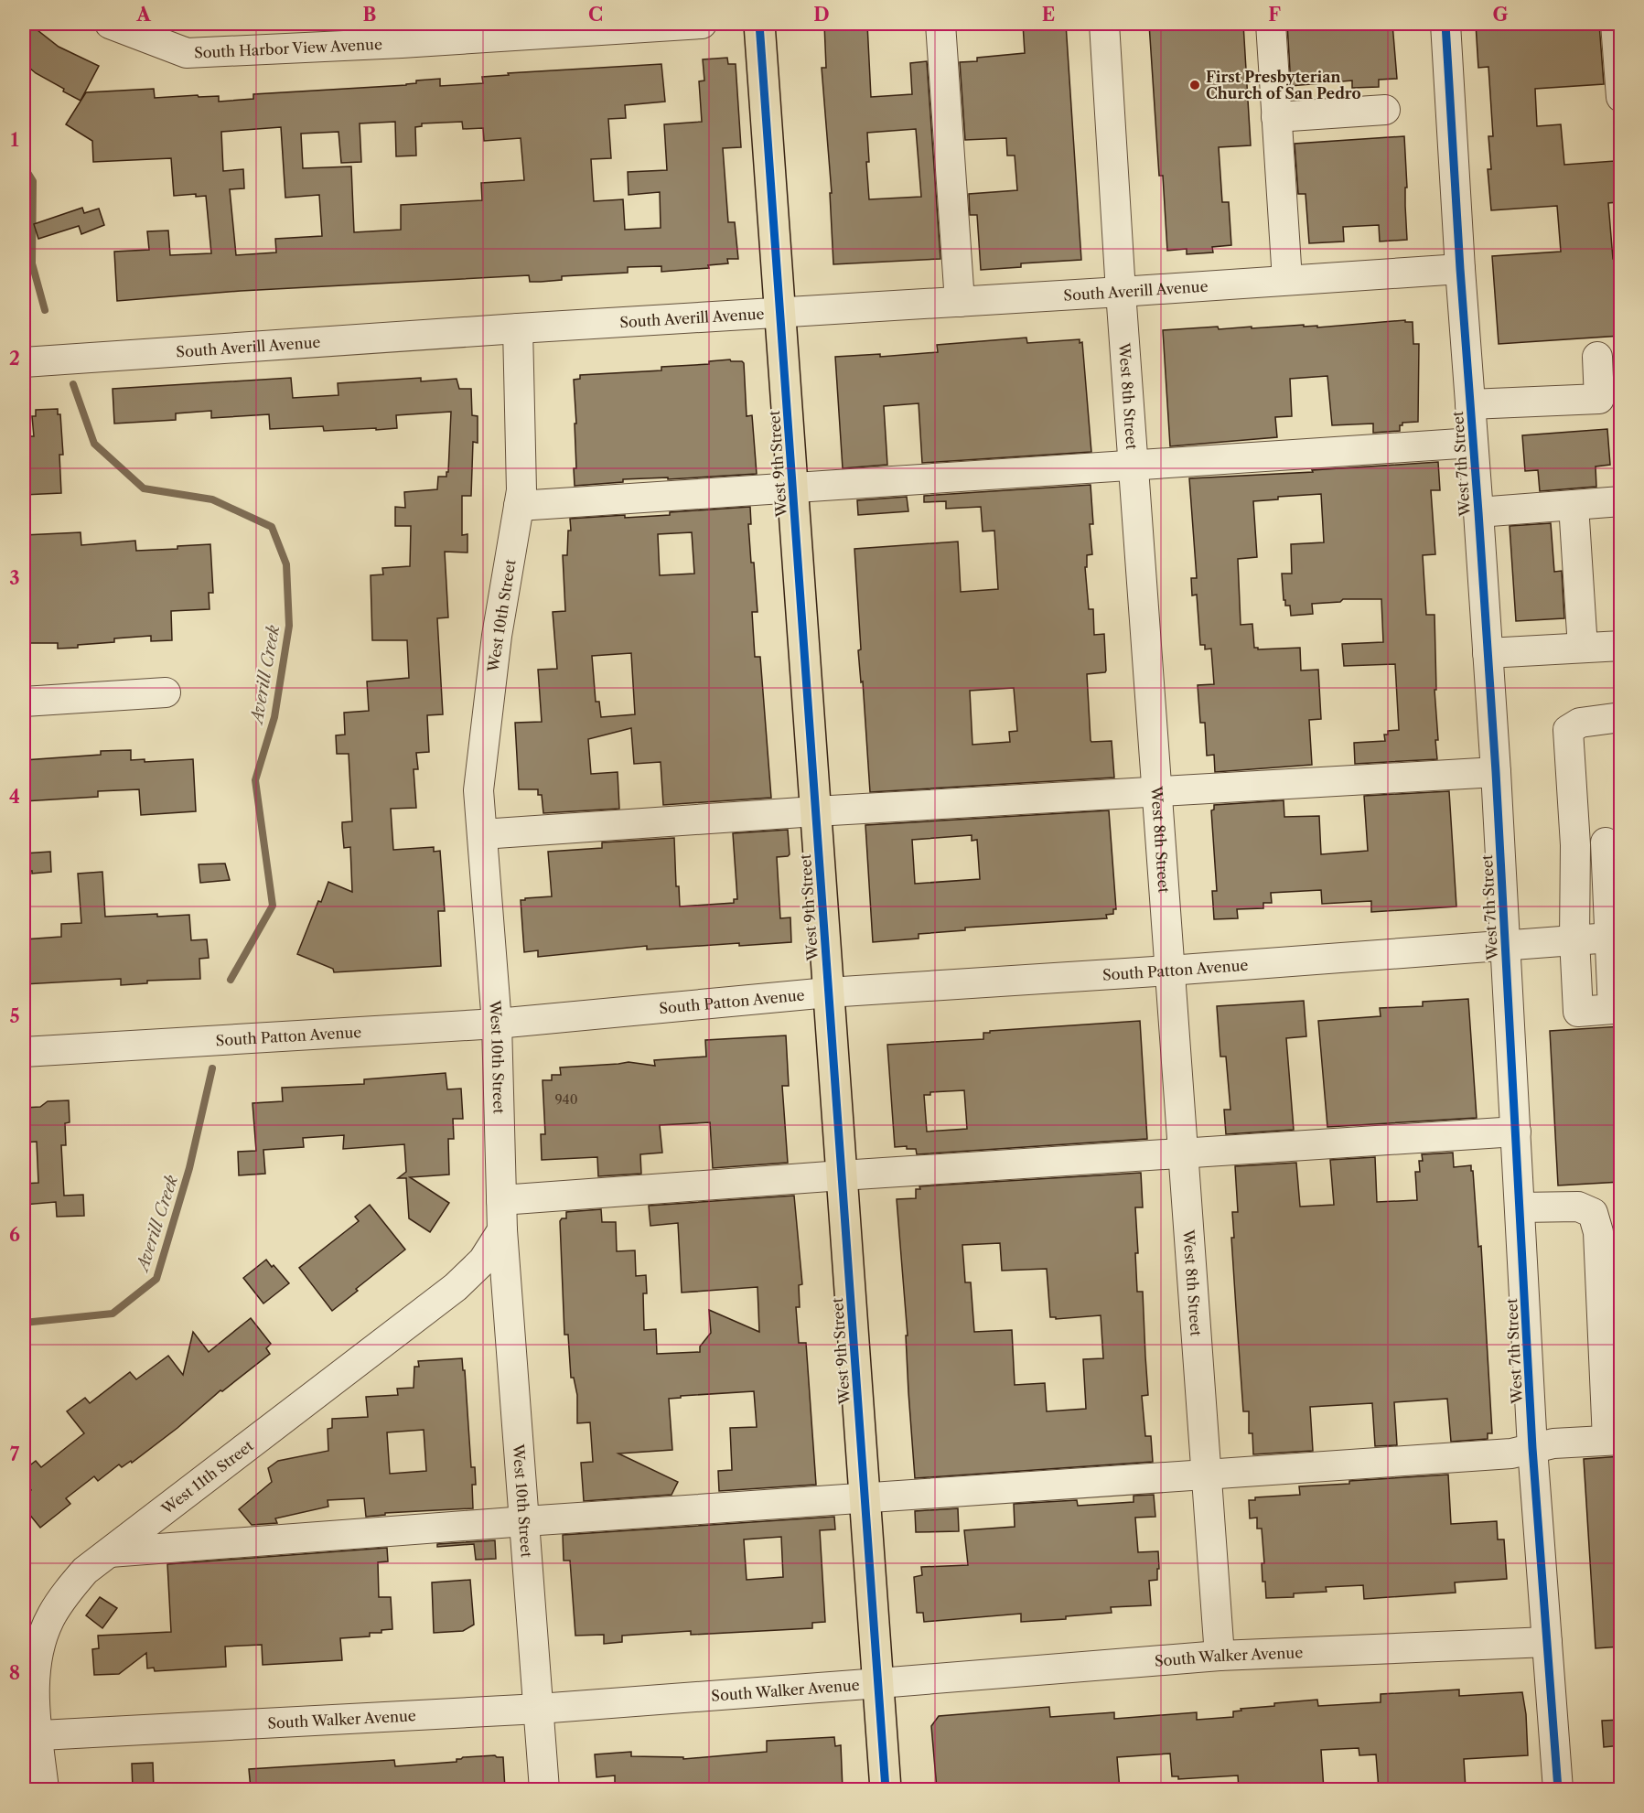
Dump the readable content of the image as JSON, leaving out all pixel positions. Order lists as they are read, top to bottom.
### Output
{
  "streets": {
    "main road": ["West 9th Street"],
    "street": [
      "South Harbor View Avenue",
      "South Averill Avenue",
      "West 8th Street",
      "West 7th Street",
      "West 10th Street",
      "South Patton Avenue",
      "West 11th Street",
      "South Walker Avenue"
    ]
  },
  "crossings": [
    ["South Averill Avenue", "West 8th Street"],
    ["South Averill Avenue", "West 9th Street"],
    ["South Averill Avenue", "West 7th Street"],
    ["South Averill Avenue", "West 10th Street"],
    ["West 8th Street", "South Patton Avenue"],
    ["West 8th Street", "South Walker Avenue"],
    ["West 9th Street", "South Patton Avenue"],
    ["West 9th Street", "South Walker Avenue"],
    ["West 7th Street", "South Patton Avenue"],
    ["West 7th Street", "South Walker Avenue"],
    ["West 10th Street", "South Patton Avenue"],
    ["West 10th Street", "West 11th Street"],
    ["West 10th Street", "South Walker Avenue"],
    ["West 11th Street", "South Walker Avenue"]
  ],
  "water": ["Averill Creek"],
  "places": ["First Presbyterian Church of San Pedro"],
  "house_numbers": ["940"],
  "grid": {
    "columns": [
      "A",
      "B",
      "C",
      "D",
      "E",
      "F",
      "G"
    ],
    "rows": [
      "1",
      "2",
      "3",
      "4",
      "5",
      "6",
      "7",
      "8"
    ]
  }
}
